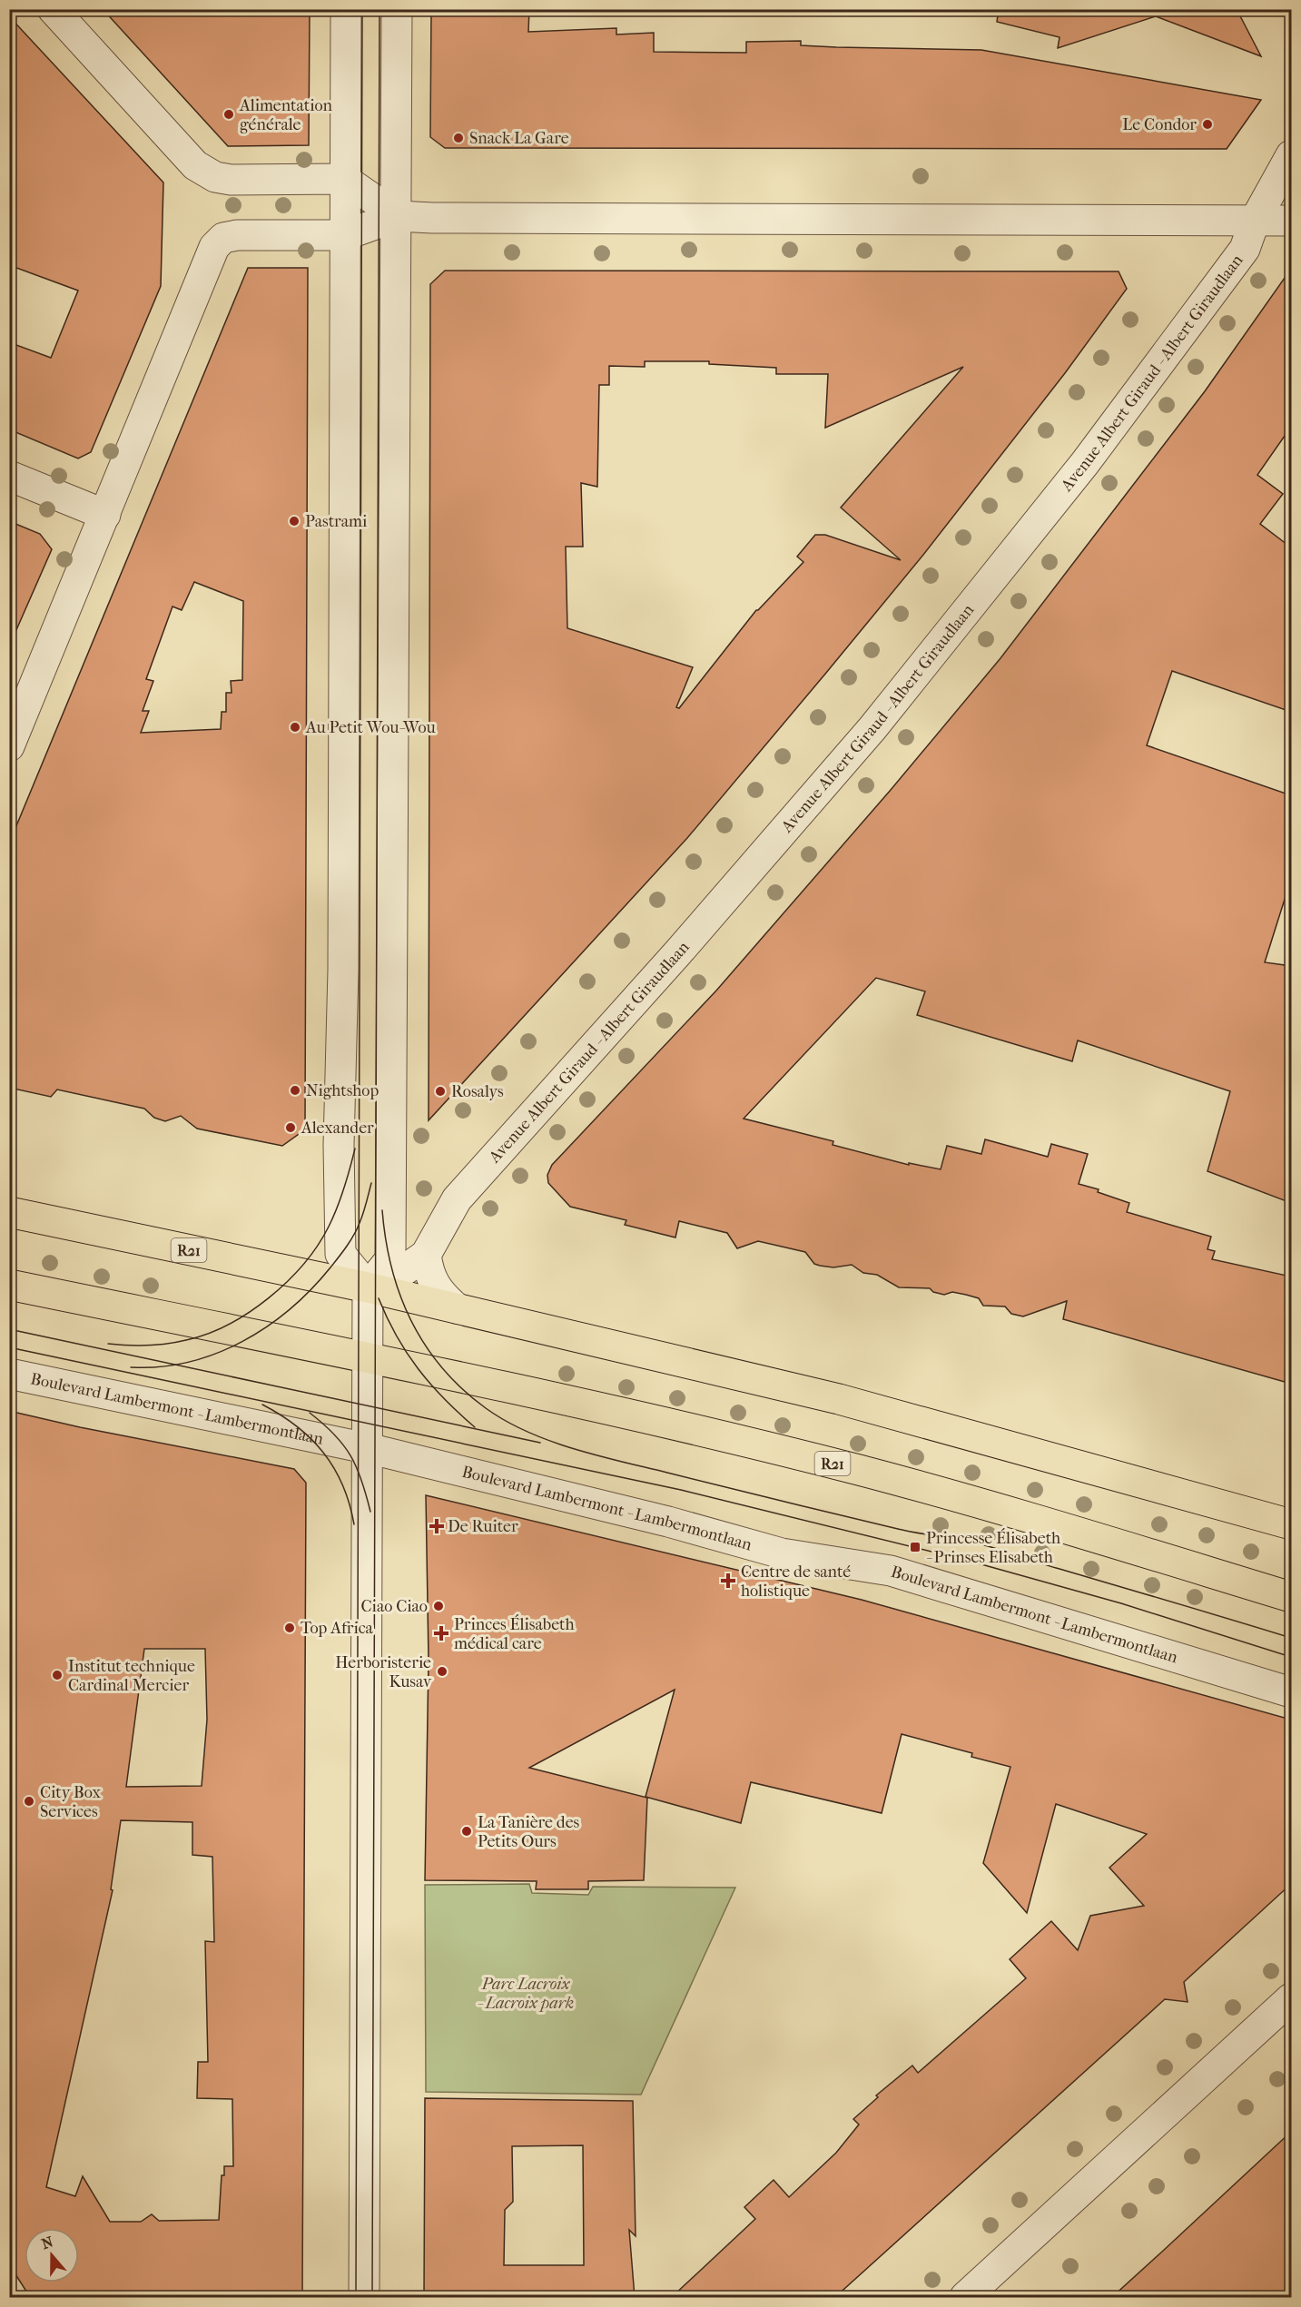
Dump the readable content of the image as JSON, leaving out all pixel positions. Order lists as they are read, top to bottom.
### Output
{
  "streets": {
    "main road": ["R21"],
    "street": ["Avenue Albert Giraud - Albert Giraudlaan", "Boulevard Lambermont - Lambermontlaan"]
  },
  "crossings": [
    ["Avenue Albert Giraud - Albert Giraudlaan", "R21"]
  ],
  "parks": ["Parc Lacroix - Lacroix park"],
  "places": {
    "other": [
      "Alimentation générale",
      "Le Condor",
      "Snack La Gare",
      "Pastrami",
      "Au Petit Wou-Wou",
      "Nightshop",
      "Rosalys",
      "Alexander",
      "Ciao Ciao",
      "Top Africa",
      "Herboristerie Kusav",
      "Institut technique Cardinal Mercier",
      "City Box Services",
      "La Tanière des Petits Ours"
    ],
    "health": ["De Ruiter", "Centre de santé holistique", "Princes Élisabeth médical care"],
    "transit": ["Princesse Élisabeth - Prinses Elisabeth"]
  },
  "north": "top"
}
